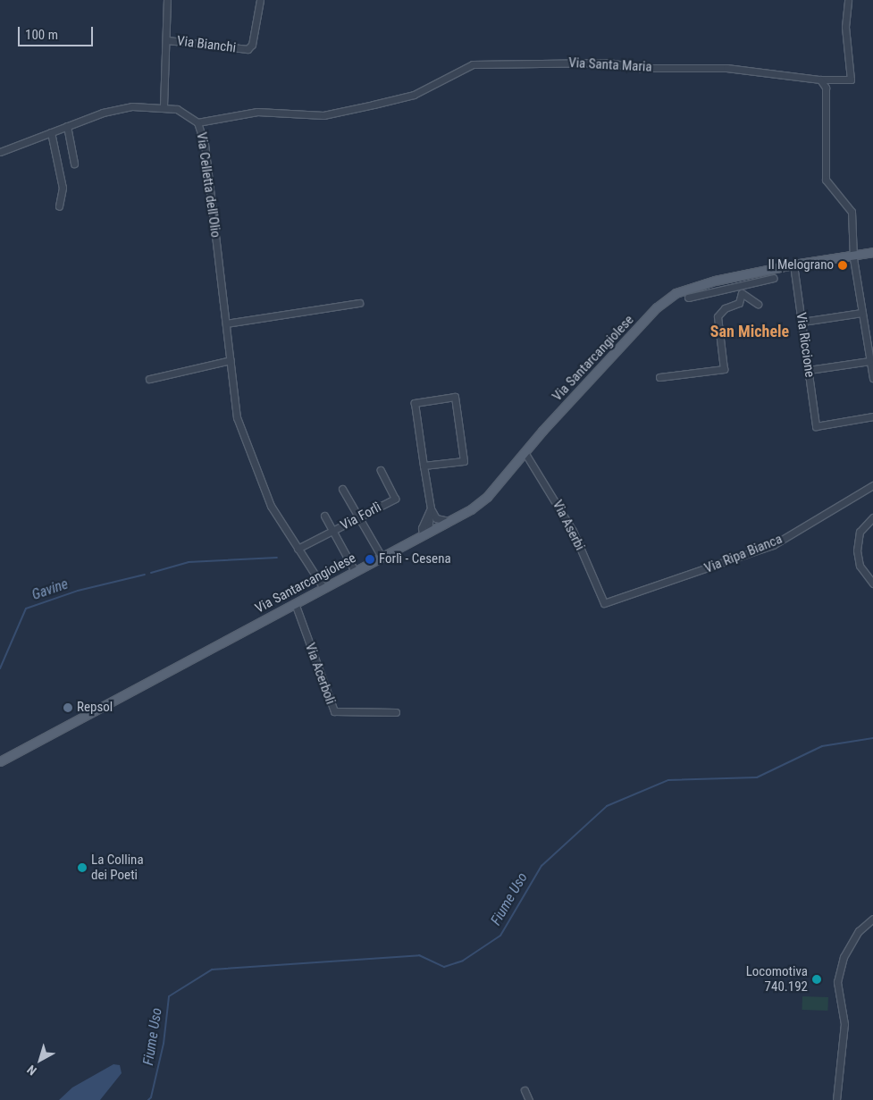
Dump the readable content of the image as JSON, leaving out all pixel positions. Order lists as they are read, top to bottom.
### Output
{
  "streets": {
    "main road": ["Via Santarcangiolese"],
    "street": [
      "Via Bianchi",
      "Via Santa Maria",
      "Via Celletta dell'Olio",
      "Via Riccione",
      "Via Forlì",
      "Via Aserbi",
      "Via Ripa Bianca",
      "Via Acerboli"
    ]
  },
  "crossings": [
    ["Via Bianchi", "Via Celletta dell'Olio"],
    ["Via Santa Maria", "Via Celletta dell'Olio"],
    ["Via Celletta dell'Olio", "Via Santarcangiolese"],
    ["Via Celletta dell'Olio", "Via Forlì"],
    ["Via Riccione", "Via Santarcangiolese"],
    ["Via Santarcangiolese", "Via Aserbi"],
    ["Via Santarcangiolese", "Via Acerboli"],
    ["Via Aserbi", "Via Ripa Bianca"]
  ],
  "districts": ["San Michele"],
  "water": ["Gavine", "Fiume Uso"],
  "places": [
    "Il Melograno",
    "Forlì - Cesena",
    "Repsol",
    "La Collina dei Poeti",
    "Locomotiva 740.192"
  ],
  "scale_bar": "100 m",
  "north": "bottom left"
}
